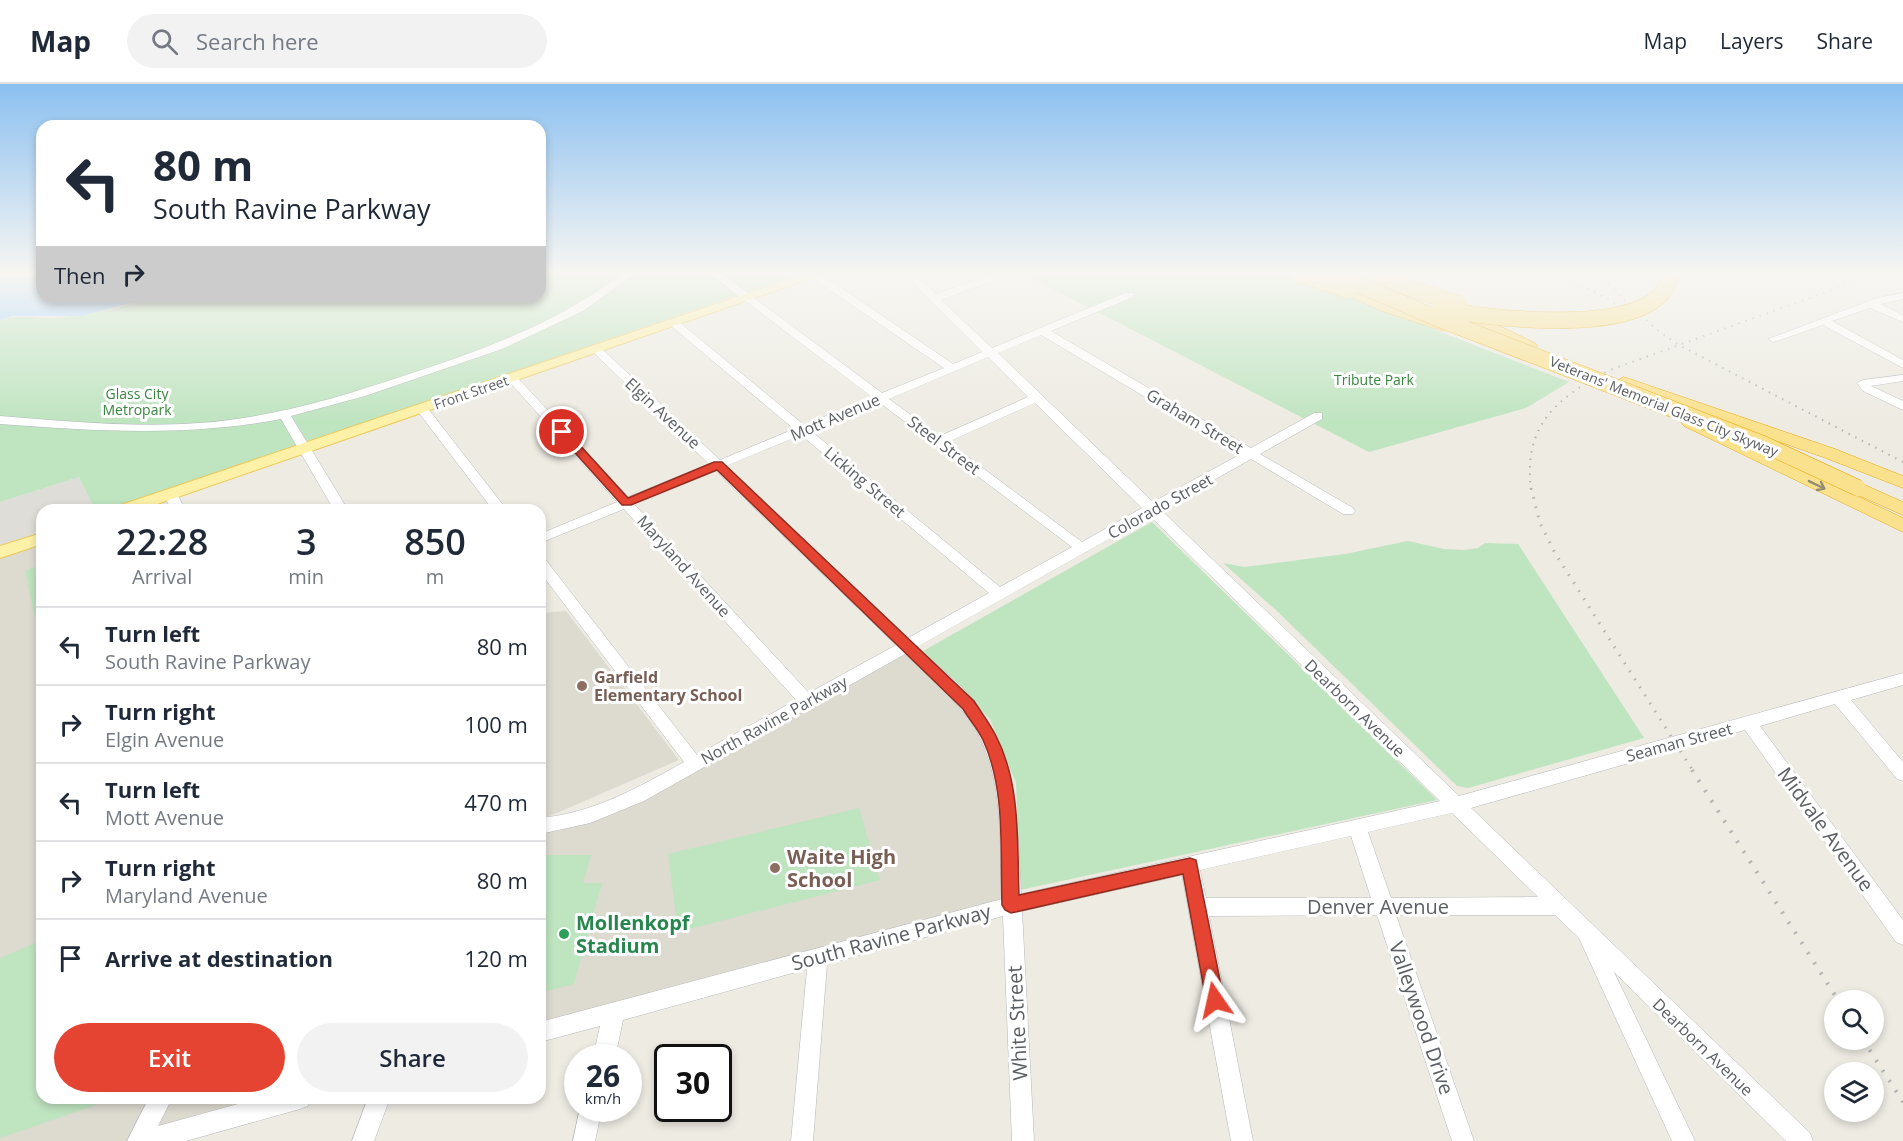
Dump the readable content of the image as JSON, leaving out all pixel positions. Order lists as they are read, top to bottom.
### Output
{
  "streets": {
    "highway": ["Veterans' Memorial Glass City Skyway"],
    "main road": ["Front Street"],
    "street": [
      "Elgin Avenue",
      "Mott Avenue",
      "Graham Street",
      "Steel Street",
      "Licking Street",
      "Colorado Street",
      "Maryland Avenue",
      "Dearborn Avenue",
      "North Ravine Parkway",
      "Seaman Street",
      "Midvale Avenue",
      "Denver Avenue",
      "South Ravine Parkway",
      "Valleywood Drive",
      "White Street"
    ]
  },
  "crossings": [
    ["Front Street", "Elgin Avenue"],
    ["Front Street", "Licking Street"],
    ["Front Street", "Maryland Avenue"],
    ["Elgin Avenue", "Mott Avenue"],
    ["Elgin Avenue", "North Ravine Parkway"],
    ["Elgin Avenue", "South Ravine Parkway"],
    ["Elgin Avenue", "White Street"],
    ["Mott Avenue", "Graham Street"],
    ["Mott Avenue", "Steel Street"],
    ["Mott Avenue", "Licking Street"],
    ["Mott Avenue", "Maryland Avenue"],
    ["Mott Avenue", "Dearborn Avenue"],
    ["Graham Street", "Colorado Street"],
    ["Steel Street", "Colorado Street"],
    ["Licking Street", "Colorado Street"],
    ["Licking Street", "North Ravine Parkway"],
    ["Colorado Street", "Dearborn Avenue"],
    ["Colorado Street", "North Ravine Parkway"],
    ["Maryland Avenue", "North Ravine Parkway"],
    ["Dearborn Avenue", "Seaman Street"],
    ["Dearborn Avenue", "Denver Avenue"],
    ["Dearborn Avenue", "South Ravine Parkway"],
    ["Seaman Street", "Midvale Avenue"],
    ["Seaman Street", "South Ravine Parkway"],
    ["Denver Avenue", "Valleywood Drive"],
    ["South Ravine Parkway", "Valleywood Drive"],
    ["South Ravine Parkway", "White Street"]
  ],
  "parks": ["Tribute Park", "Glass City Metropark"],
  "places": ["Garfield Elementary School", "Waite High School", "Mollenkopf Stadium"],
  "page": {
    "header": "Map",
    "search": "Search here",
    "nav": ["Map", "Layers", "Share"],
    "turn": ["80 m", "South Ravine Parkway"],
    "then": "Then",
    "eta": [
      "22:28",
      "Arrival",
      "3",
      "min",
      "850",
      "m"
    ],
    "list": [
      {
        "name": "Turn left",
        "note": "South Ravine Parkway",
        "value": "80 m"
      },
      {
        "name": "Turn right",
        "note": "Elgin Avenue",
        "value": "100 m"
      },
      {
        "name": "Turn left",
        "note": "Mott Avenue",
        "value": "470 m"
      },
      {
        "name": "Turn right",
        "note": "Maryland Avenue",
        "value": "80 m"
      },
      {
        "name": "Arrive at destination",
        "value": "120 m"
      }
    ],
    "buttons": ["Exit", "Share"],
    "speed": "26 km/h",
    "limit": "30"
  }
}
